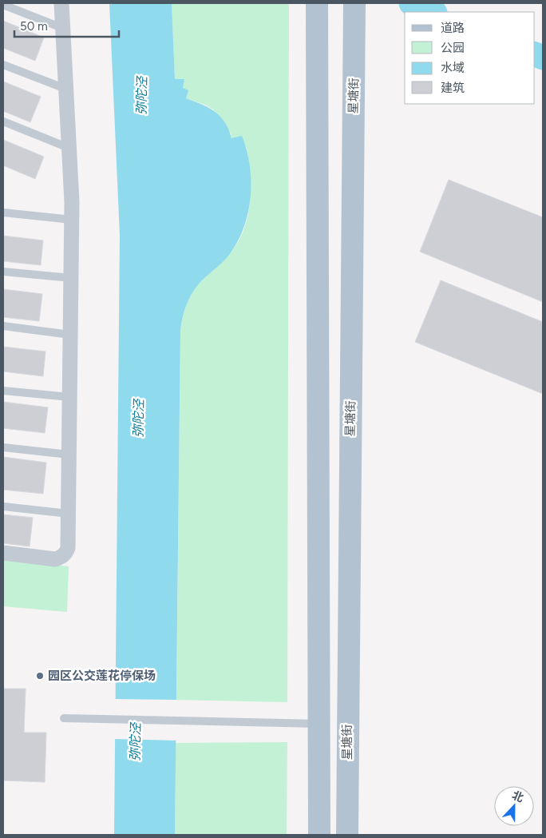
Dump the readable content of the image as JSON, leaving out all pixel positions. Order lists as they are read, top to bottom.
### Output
{
  "streets": {
    "main road": ["星塘街"]
  },
  "water": ["弥陀泾"],
  "places": ["园区公交莲花停保场"],
  "legend": [
    "道路",
    "公园",
    "水域",
    "建筑"
  ],
  "scale_bar": "50 m",
  "north": "top"
}
